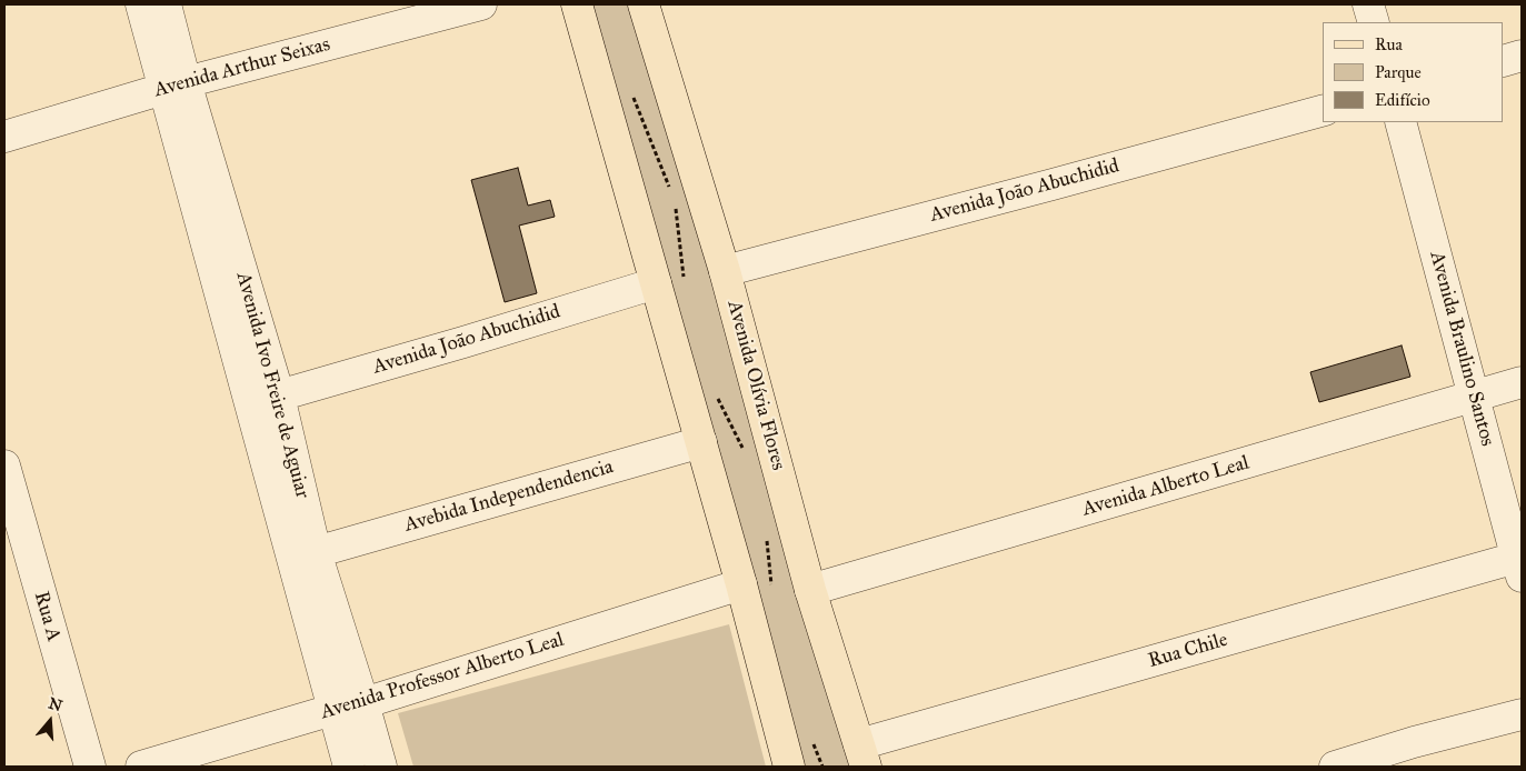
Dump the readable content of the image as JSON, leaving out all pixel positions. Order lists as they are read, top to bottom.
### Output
{
  "streets": {
    "main road": ["Avenida Olívia Flores"],
    "street": [
      "Avenida Arthur Seixas",
      "Avenida João Abuchidid",
      "Avenida Braulino Santos",
      "Avenida Ivo Freire de Aguiar",
      "Avenida Alberto Leal",
      "Avebida Independendencia",
      "Rua A",
      "Rua Chile",
      "Avenida Professor Alberto Leal"
    ]
  },
  "crossings": [
    ["Avenida Arthur Seixas", "Avenida Ivo Freire de Aguiar"],
    ["Avenida João Abuchidid", "Avenida Ivo Freire de Aguiar"],
    ["Avenida João Abuchidid", "Avenida Olívia Flores"],
    ["Avenida Braulino Santos", "Avenida Alberto Leal"],
    ["Avenida Braulino Santos", "Rua Chile"],
    ["Avenida Ivo Freire de Aguiar", "Avebida Independendencia"],
    ["Avenida Ivo Freire de Aguiar", "Avenida Professor Alberto Leal"],
    ["Avenida Olívia Flores", "Avenida Alberto Leal"],
    ["Avenida Olívia Flores", "Rua Chile"]
  ],
  "legend": ["Rua", "Parque", "Edifício"],
  "north": "top"
}
